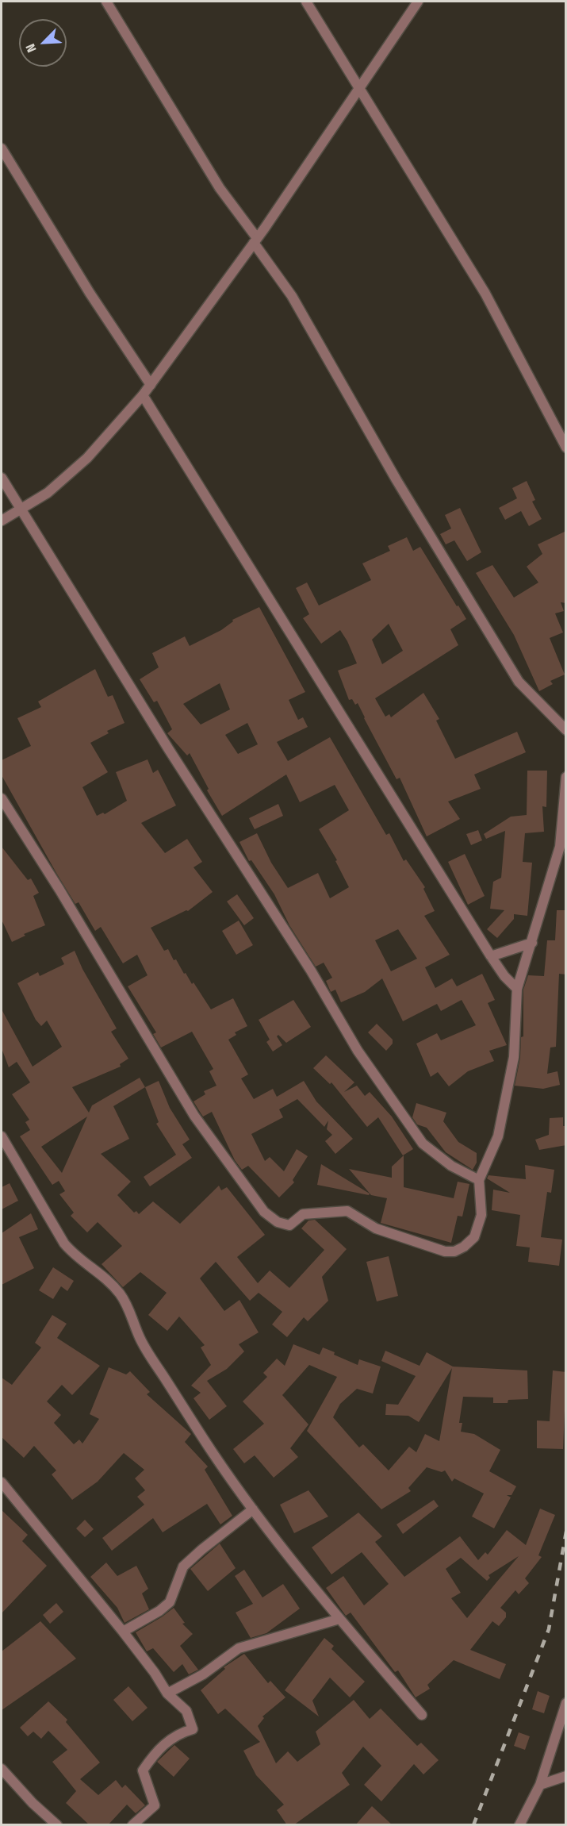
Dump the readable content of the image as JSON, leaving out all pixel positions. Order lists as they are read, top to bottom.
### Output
{
  "north": "bottom left"
}
